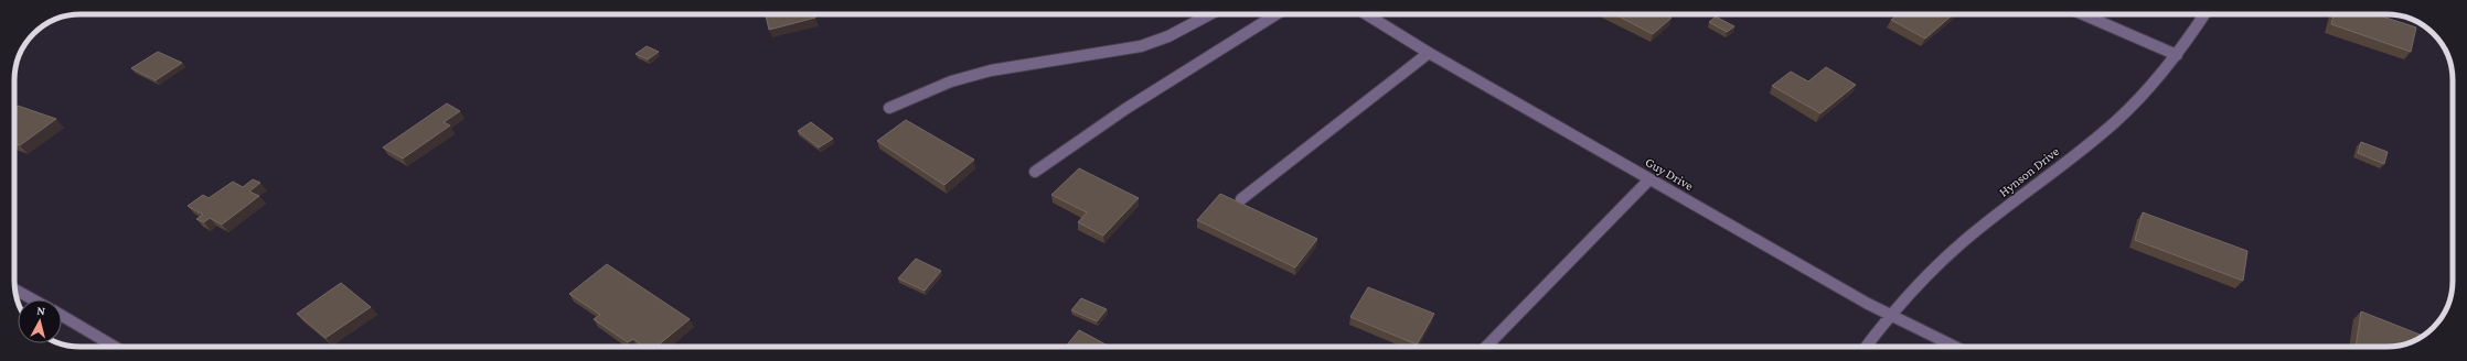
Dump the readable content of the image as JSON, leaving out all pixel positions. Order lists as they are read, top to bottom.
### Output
{
  "streets": {
    "street": ["Hynson Drive", "Guy Drive"]
  },
  "crossings": [
    ["Hynson Drive", "Guy Drive"]
  ],
  "north": "top"
}
